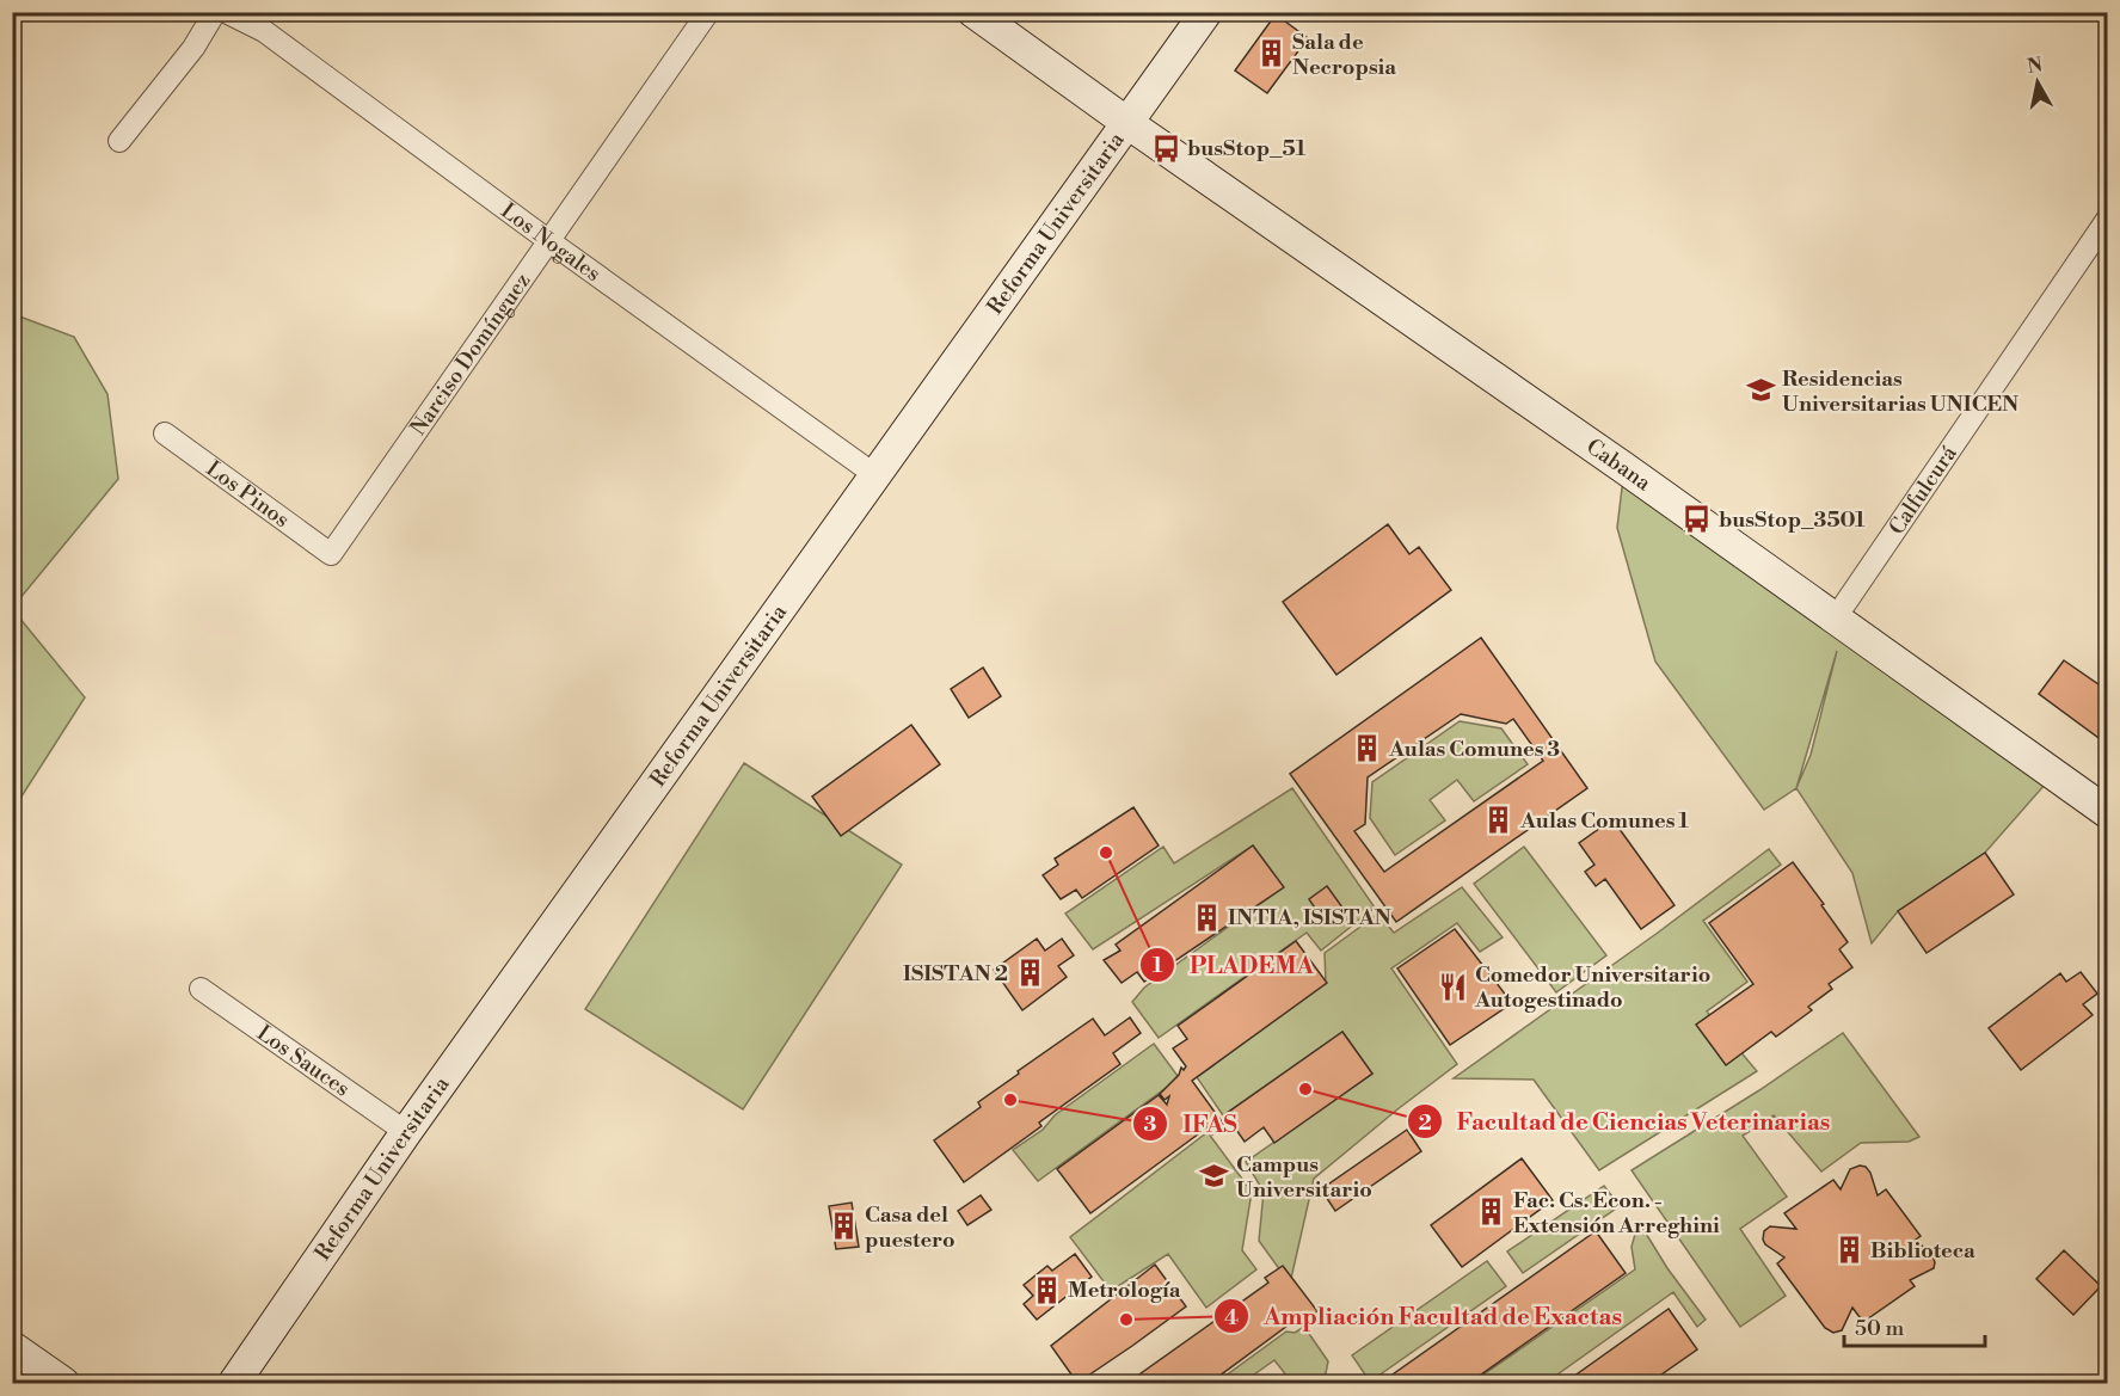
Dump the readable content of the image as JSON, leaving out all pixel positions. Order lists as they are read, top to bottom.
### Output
{
  "streets": {
    "street": [
      "Reforma Universitaria",
      "Los Nogales",
      "Narciso Domínguez",
      "Cabana",
      "Calfulcurá",
      "Los Pinos",
      "Los Sauces"
    ]
  },
  "crossings": [
    ["Reforma Universitaria", "Los Nogales"],
    ["Reforma Universitaria", "Cabana"],
    ["Reforma Universitaria", "Los Sauces"],
    ["Los Nogales", "Narciso Domínguez"],
    ["Narciso Domínguez", "Los Pinos"],
    ["Cabana", "Calfulcurá"]
  ],
  "places": {
    "building": [
      "Sala de Necropsia",
      "Aulas Comunes 3",
      "Aulas Comunes 1",
      "INTIA, ISISTAN",
      "ISISTAN 2",
      "Fac. Cs. Econ. - Extensión Arreghini",
      "Casa del puestero",
      "Biblioteca",
      "Metrología"
    ],
    "bus stop": ["busStop_51", "busStop_3501"],
    "school or university": ["Residencias Universitarias UNICEN", "Campus Universitario"],
    "other": [
      "PLADEMA",
      "Facultad de Ciencias Veterinarias",
      "IFAS",
      "Ampliación Facultad de Exactas"
    ],
    "restaurant": ["Comedor Universitario Autogestinado"]
  },
  "scale_bar": "50 m",
  "north": "top"
}
